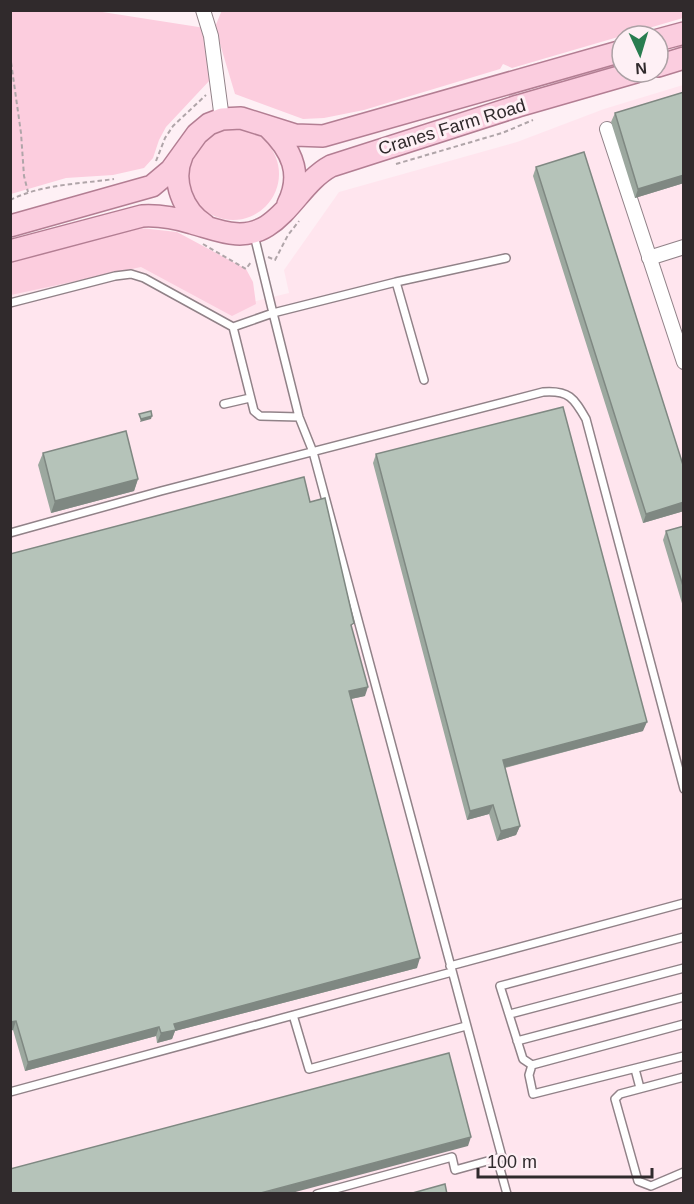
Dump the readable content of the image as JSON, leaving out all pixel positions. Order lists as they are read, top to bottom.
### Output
{
  "streets": {
    "main road": ["Cranes Farm Road"]
  },
  "scale_bar": "100 m",
  "north": "bottom"
}
